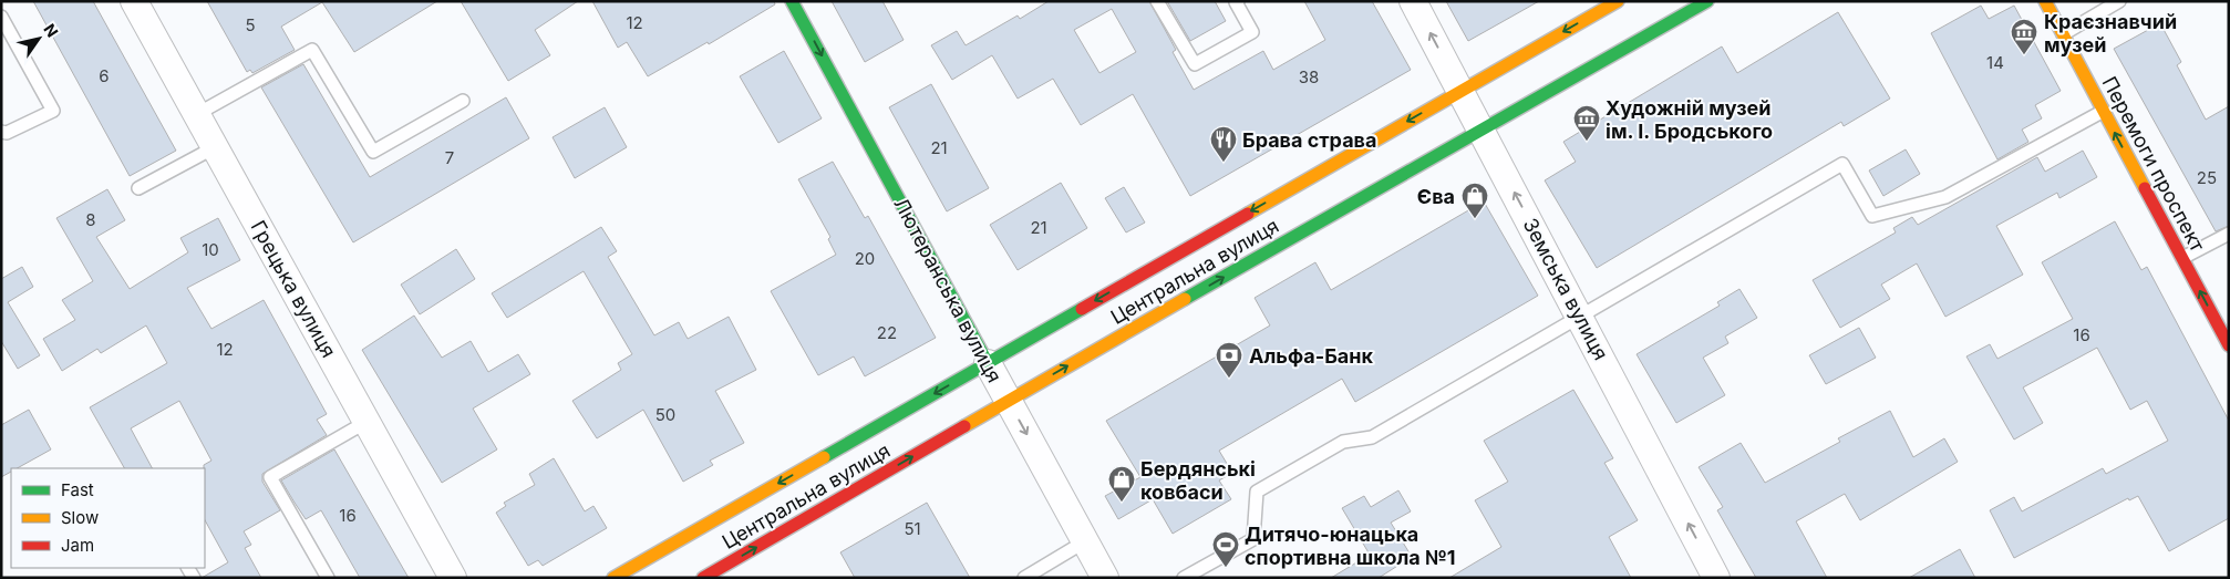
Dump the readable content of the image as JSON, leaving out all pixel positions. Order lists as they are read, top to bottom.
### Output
{
  "streets": {
    "main road": ["Перемоги проспект", "Центральна вулиця", "Лютеранська вулиця"],
    "street": ["Грецька вулиця", "Земська вулиця"]
  },
  "crossings": [
    ["Центральна вулиця", "Земська вулиця"],
    ["Центральна вулиця", "Лютеранська вулиця"]
  ],
  "one_way": ["Перемоги проспект", "Земська вулиця", "Лютеранська вулиця"],
  "places": {
    "museum": ["Краєзнавчий музей", "Художній музей ім. І. Бродського"],
    "restaurant": ["Брава страва"],
    "shop": ["Єва", "Бердянські ковбаси"],
    "bank": ["Альфа-Банк"],
    "sports": ["Дитячо-юнацька спортивна школа №1"]
  },
  "house_numbers": [
    "12",
    "5",
    "14",
    "6",
    "38",
    "21",
    "7",
    "25",
    "8",
    "21",
    "10",
    "20",
    "22",
    "16",
    "12",
    "50",
    "16",
    "51"
  ],
  "legend": ["Fast", "Slow", "Jam"],
  "north": "top right"
}
